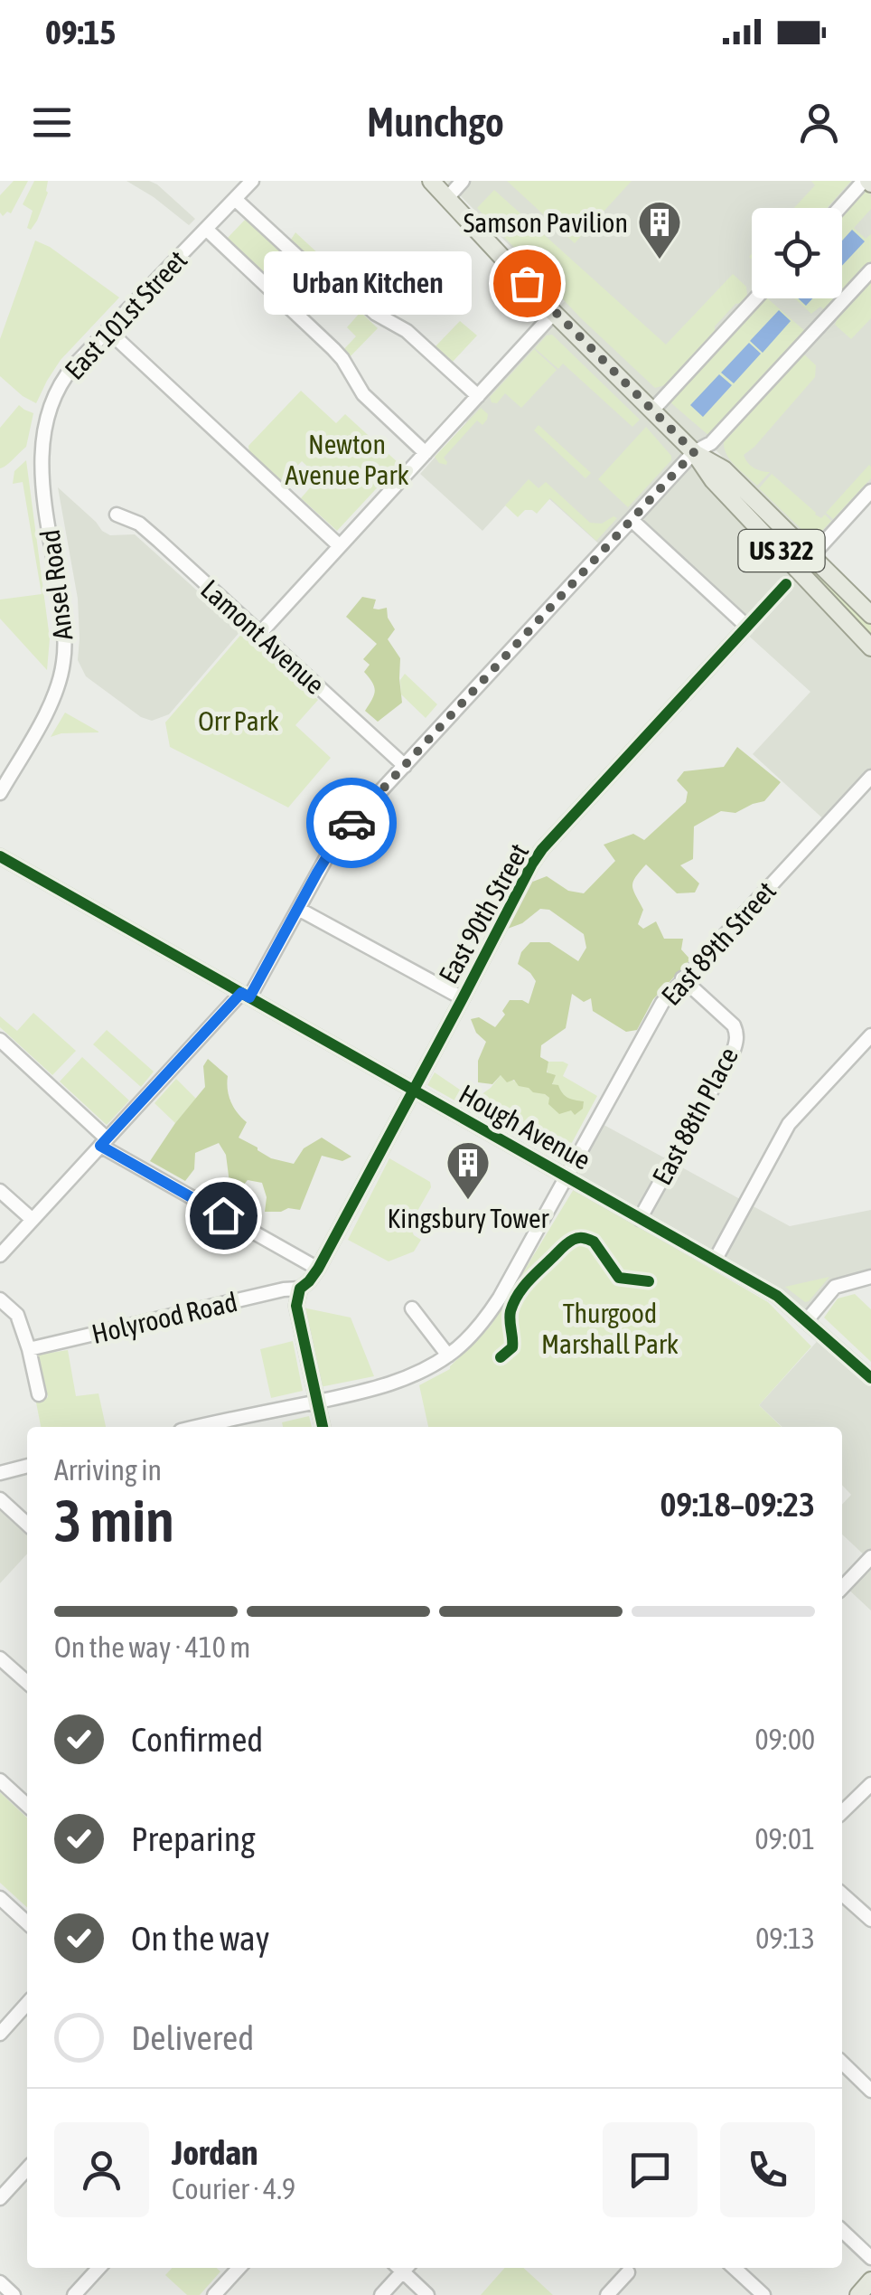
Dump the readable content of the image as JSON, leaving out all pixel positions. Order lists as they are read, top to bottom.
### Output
{
  "streets": {
    "main road": ["US 322"],
    "street": [
      "East 101st Street",
      "Ansel Road",
      "Lamont Avenue",
      "East 90th Street",
      "East 89th Street",
      "East 88th Place",
      "Hough Avenue",
      "Holyrood Road"
    ]
  },
  "crossings": [
    ["East 101st Street", "Ansel Road"],
    ["East 90th Street", "Hough Avenue"],
    ["East 90th Street", "Holyrood Road"],
    ["East 89th Street", "East 88th Place"],
    ["East 89th Street", "Hough Avenue"],
    ["East 88th Place", "Hough Avenue"]
  ],
  "parks": ["Newton Avenue Park", "Orr Park", "Thurgood Marshall Park"],
  "places": {
    "building": ["Samson Pavilion", "Kingsbury Tower"],
    "other": ["Urban Kitchen"]
  },
  "page": {
    "status": "09:15",
    "header": "Munchgo",
    "bubble": "Urban Kitchen",
    "heading": ["3 min", "Arriving in", "09:18–09:23"],
    "panel": ["Jordan", "Courier · 4.9"],
    "bar": "On the way · 410 m",
    "list": [
      ["Confirmed", "09:00"],
      ["Preparing", "09:01"],
      ["On the way", "09:13"],
      "Delivered"
    ]
  }
}
